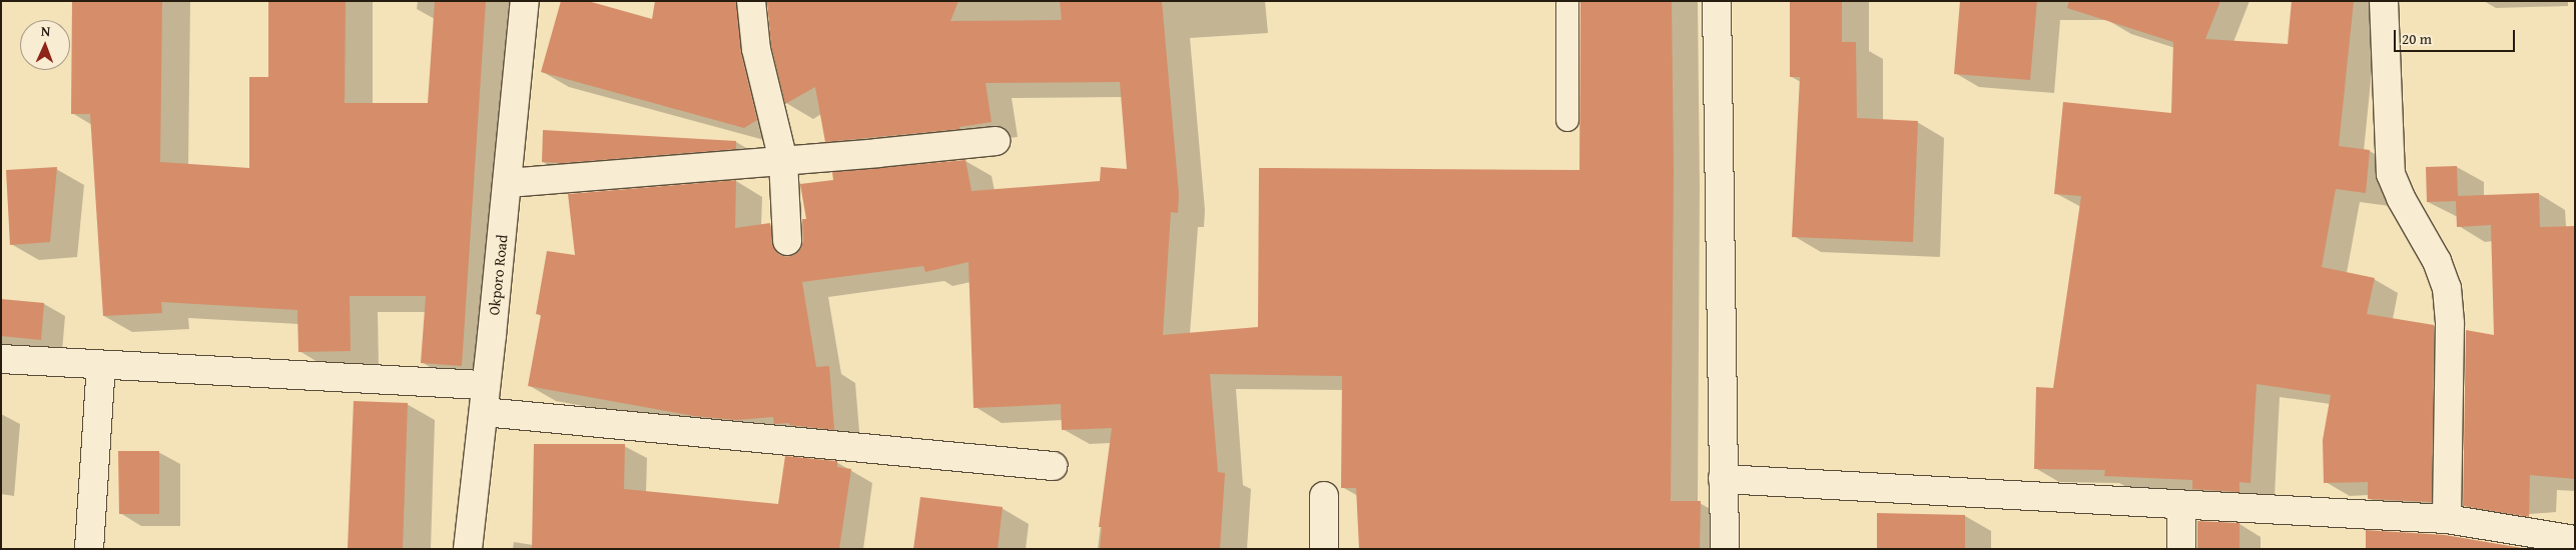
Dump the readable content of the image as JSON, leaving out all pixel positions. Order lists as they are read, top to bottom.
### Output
{
  "streets": {
    "street": ["Okporo Road"]
  },
  "scale_bar": "20 m",
  "north": "top"
}
